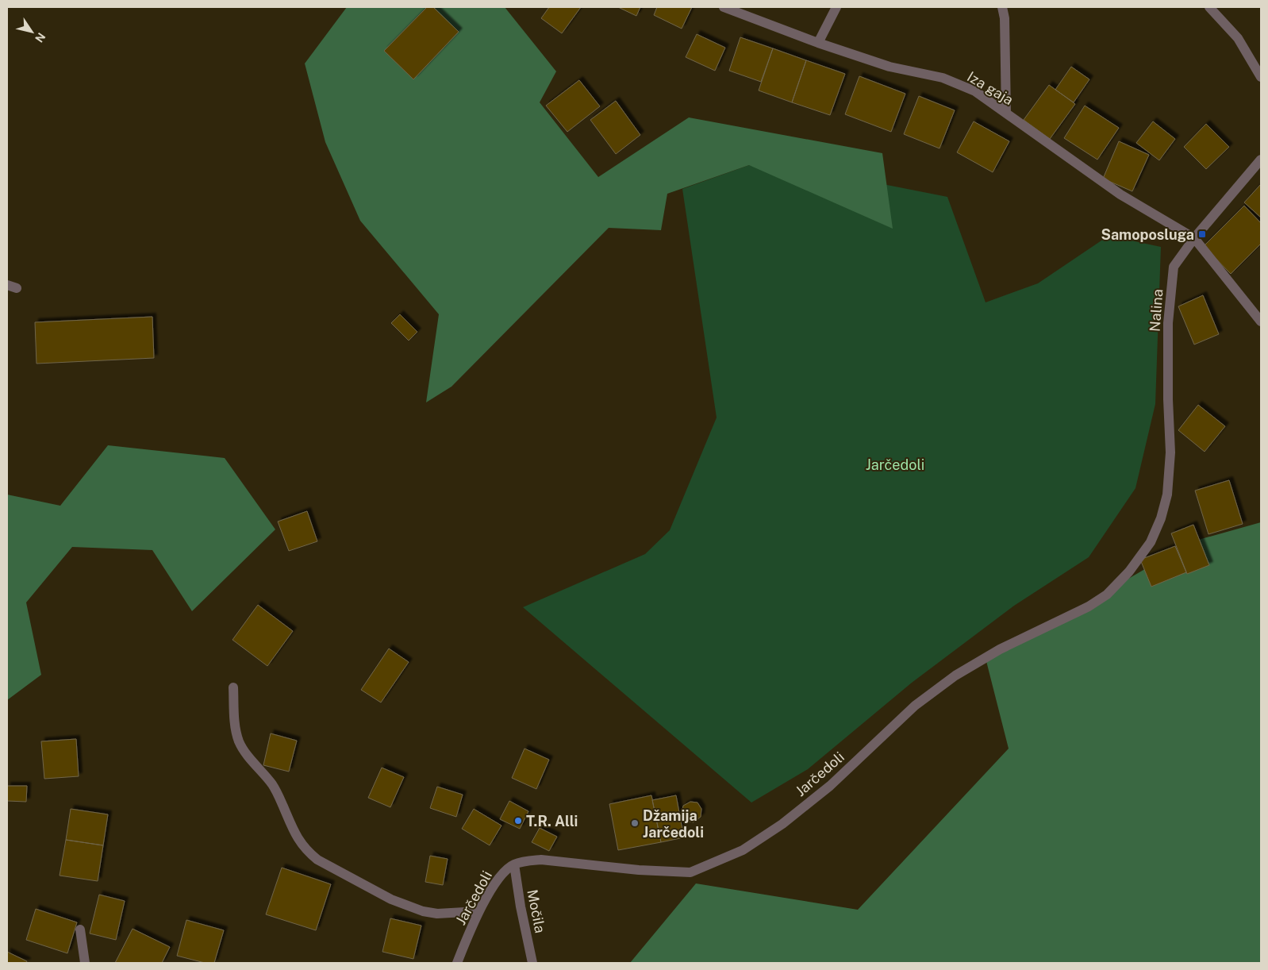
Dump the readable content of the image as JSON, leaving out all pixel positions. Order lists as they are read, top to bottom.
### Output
{
  "streets": {
    "street": [
      "Iza gaja",
      "Nalina",
      "Jarčedoli",
      "Močila"
    ]
  },
  "crossings": [
    ["Iza gaja", "Nalina"],
    ["Nalina", "Jarčedoli"],
    ["Jarčedoli", "Močila"]
  ],
  "parks": ["Jarčedoli"],
  "places": {
    "transit": ["Samoposluga"],
    "other": ["T.R. Alli", "Džamija Jarčedoli"]
  },
  "north": "bottom right"
}
